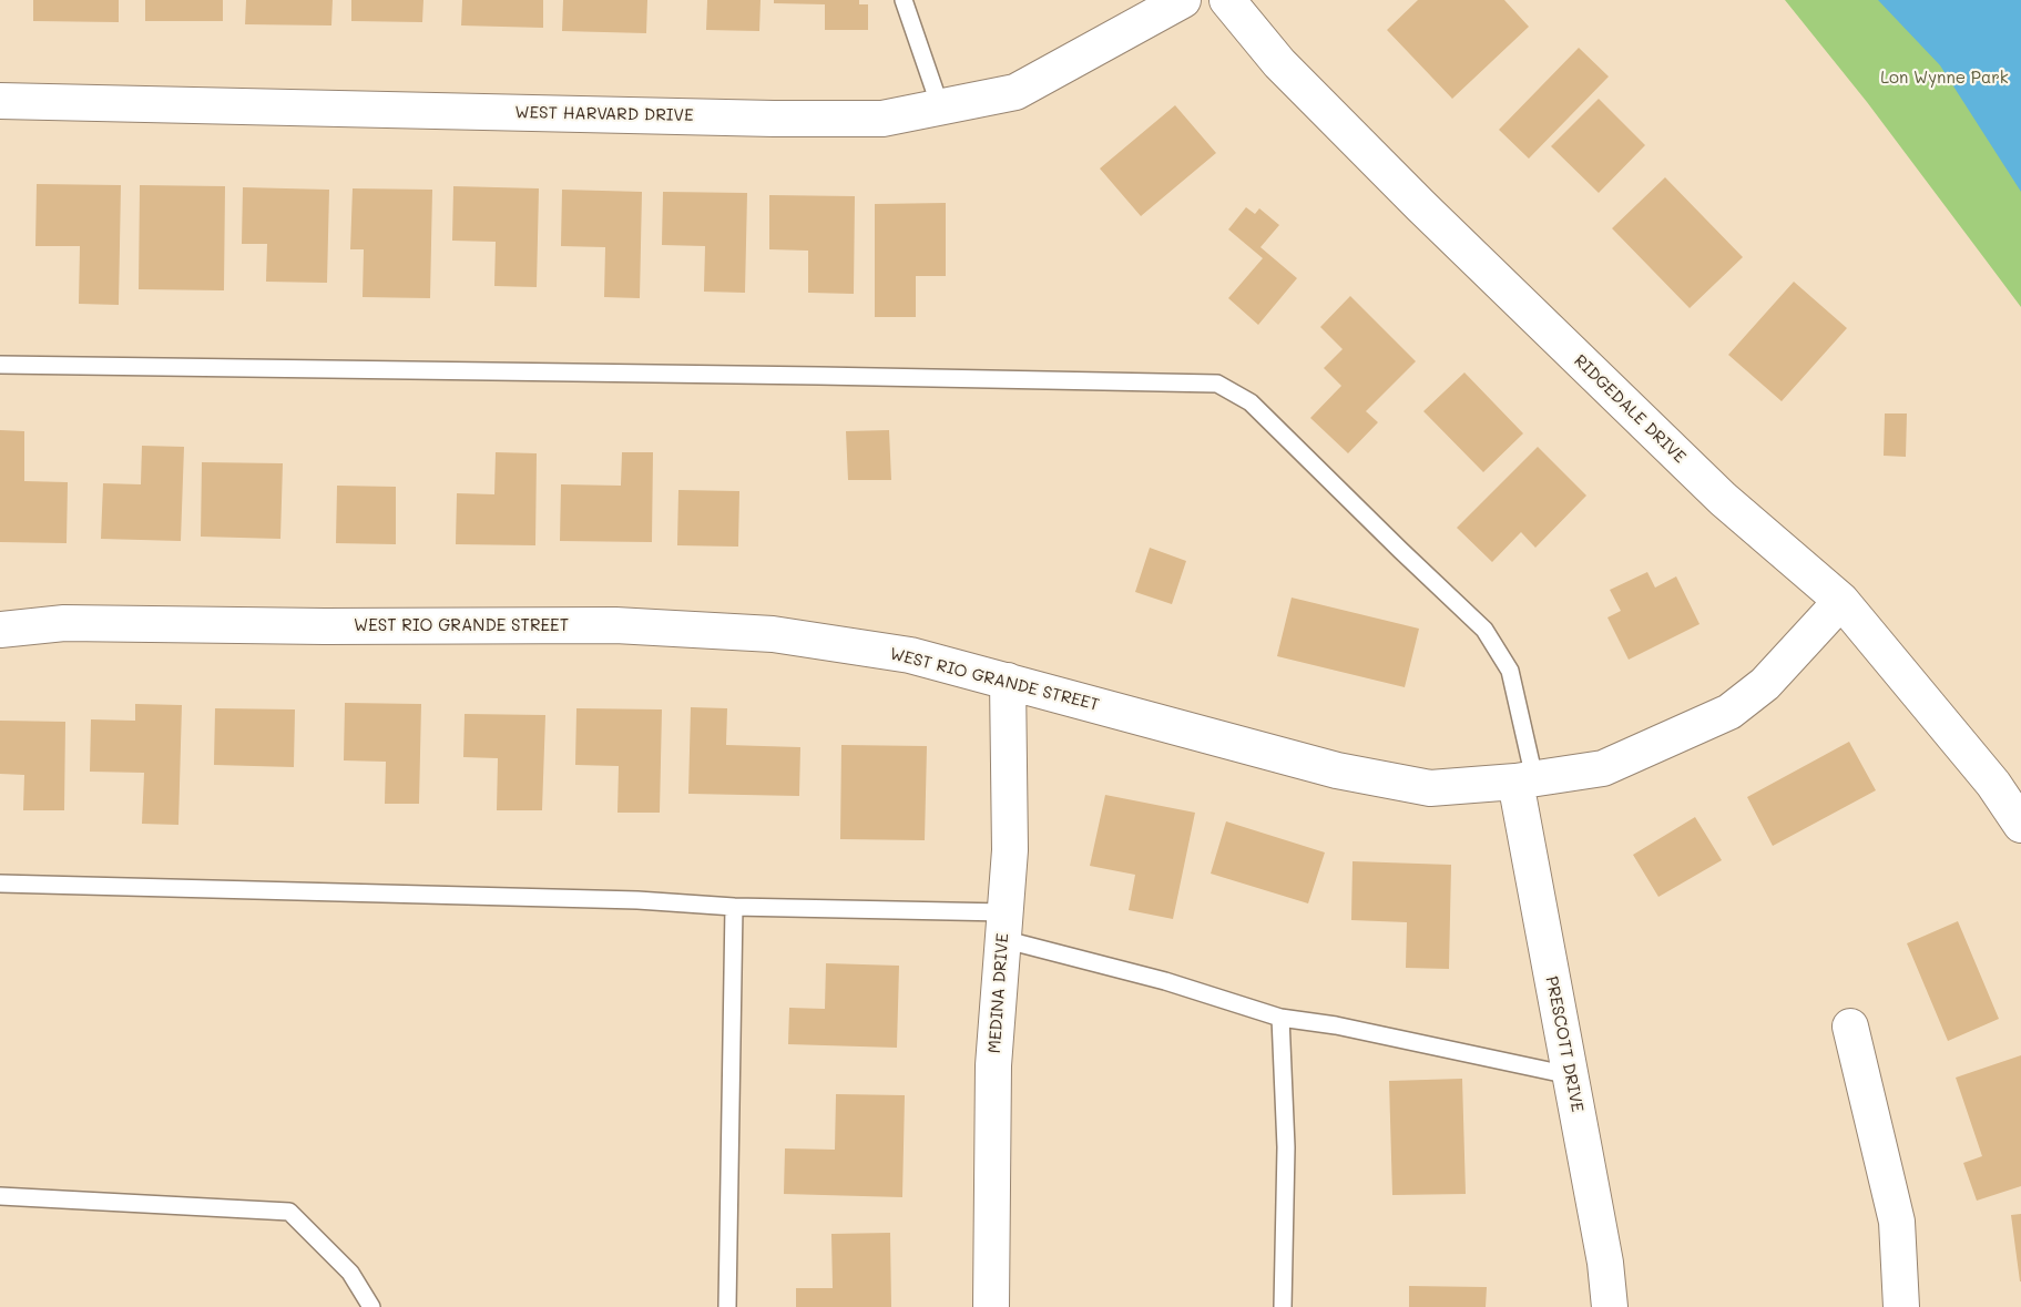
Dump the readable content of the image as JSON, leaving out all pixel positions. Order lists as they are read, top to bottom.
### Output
{
  "streets": {
    "street": [
      "WEST HARVARD DRIVE",
      "RIDGEDALE DRIVE",
      "WEST RIO GRANDE STREET",
      "MEDINA DRIVE",
      "PRESCOTT DRIVE"
    ]
  },
  "crossings": [
    ["RIDGEDALE DRIVE", "WEST RIO GRANDE STREET"],
    ["WEST RIO GRANDE STREET", "MEDINA DRIVE"],
    ["WEST RIO GRANDE STREET", "PRESCOTT DRIVE"]
  ],
  "parks": ["Lon Wynne Park"]
}
